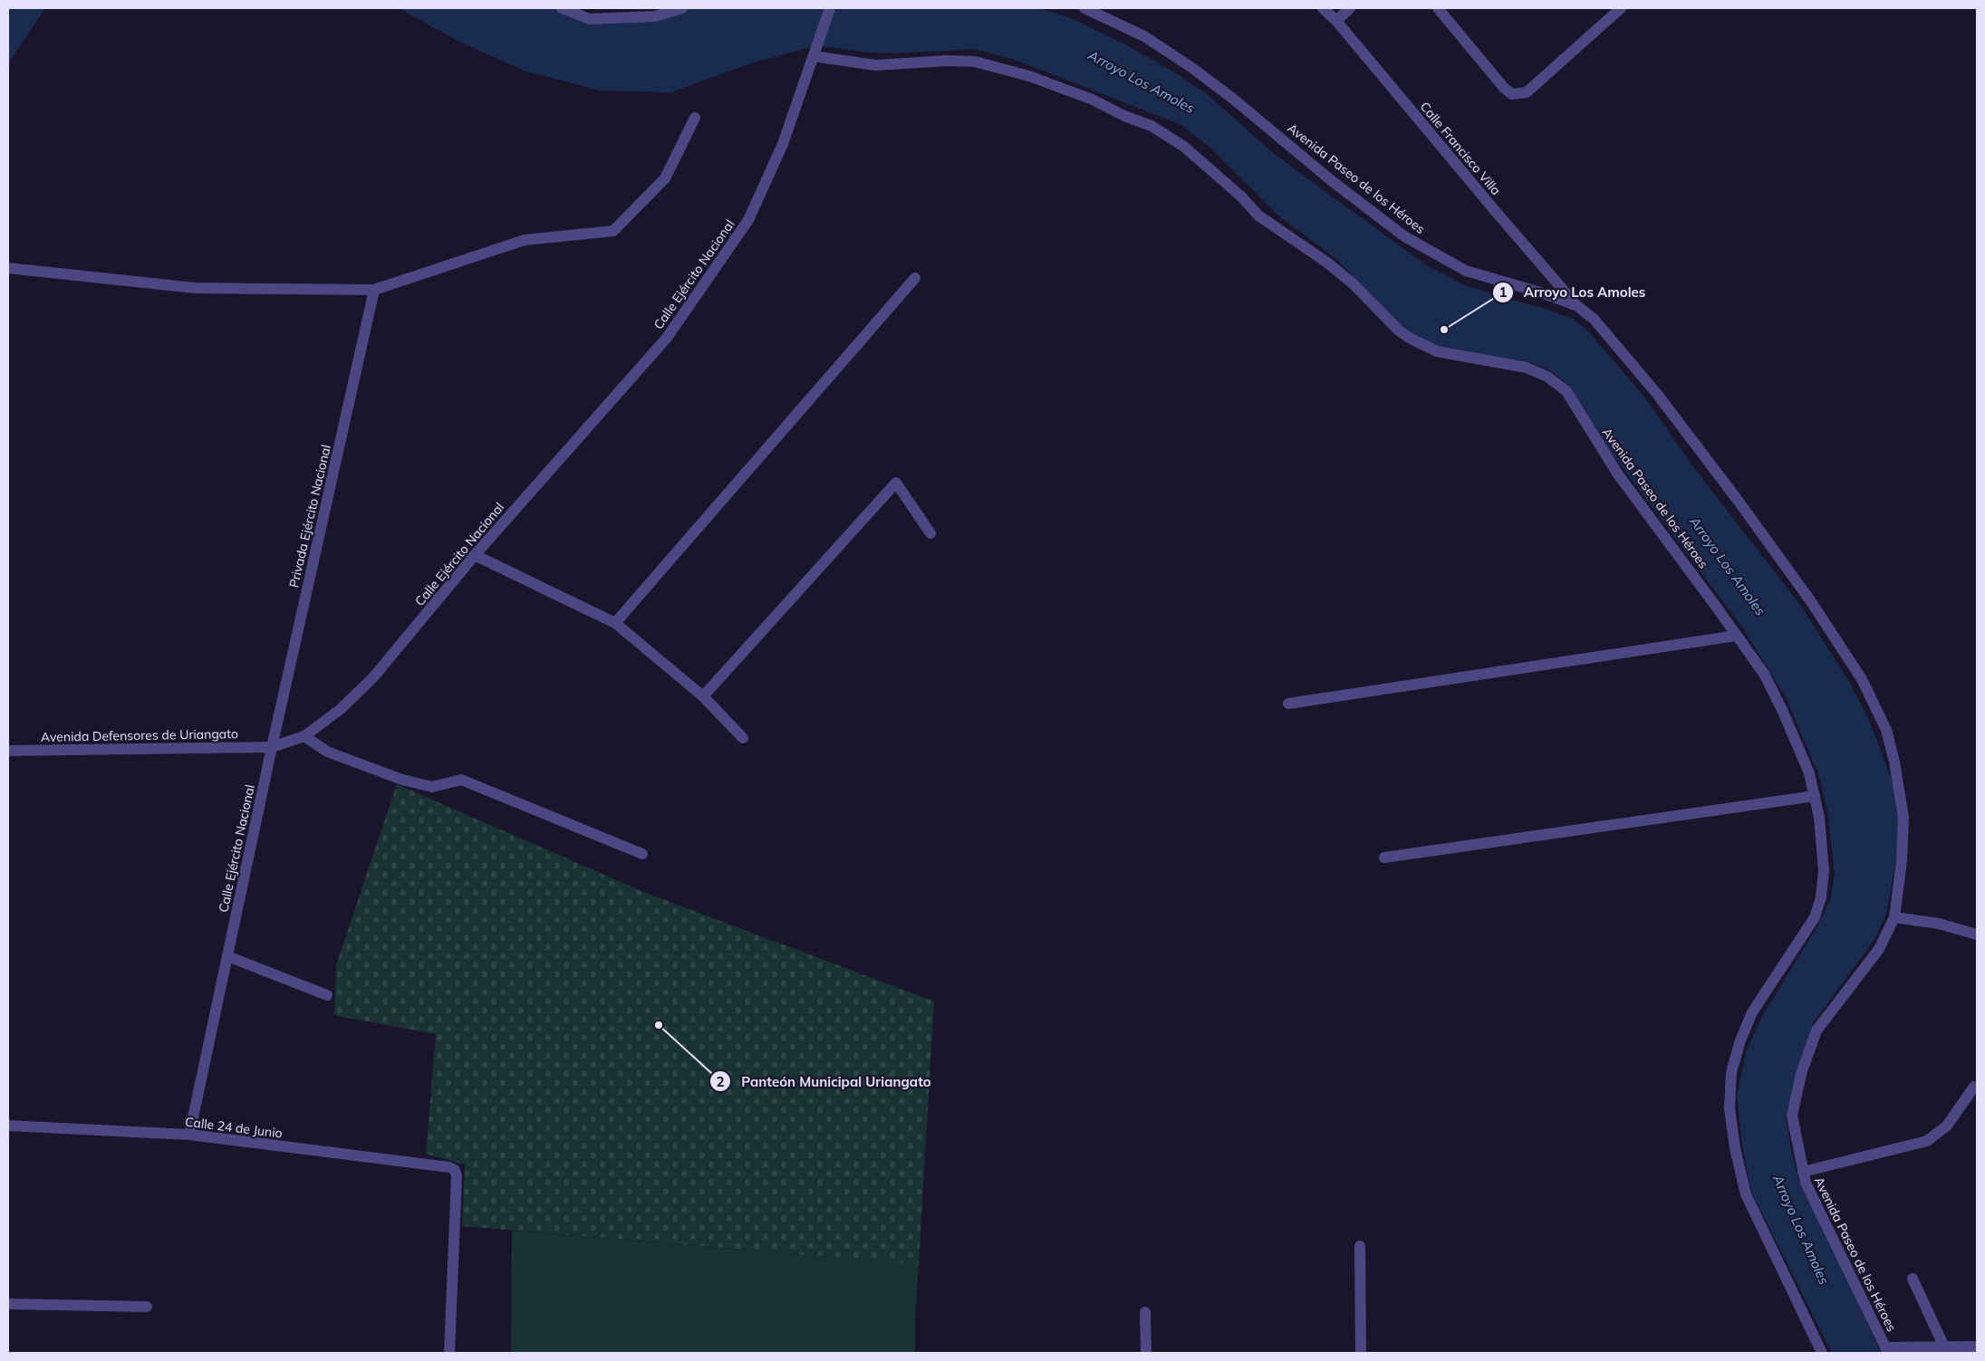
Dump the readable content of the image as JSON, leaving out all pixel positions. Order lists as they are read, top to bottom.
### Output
{
  "streets": {
    "street": [
      "Calle Francisco Villa",
      "Avenida Paseo de los Héroes",
      "Calle Ejército Nacional",
      "Privada Ejército Nacional",
      "Avenida Defensores de Uriangato",
      "Calle 24 de Junio"
    ]
  },
  "crossings": [
    ["Calle Francisco Villa", "Avenida Paseo de los Héroes"],
    ["Avenida Paseo de los Héroes", "Calle Ejército Nacional"],
    ["Calle Ejército Nacional", "Privada Ejército Nacional"],
    ["Calle Ejército Nacional", "Avenida Defensores de Uriangato"],
    ["Calle Ejército Nacional", "Calle 24 de Junio"],
    ["Privada Ejército Nacional", "Avenida Defensores de Uriangato"]
  ],
  "water": ["Arroyo Los Amoles"],
  "places": ["Arroyo Los Amoles", "Panteón Municipal Uriangato"]
}
